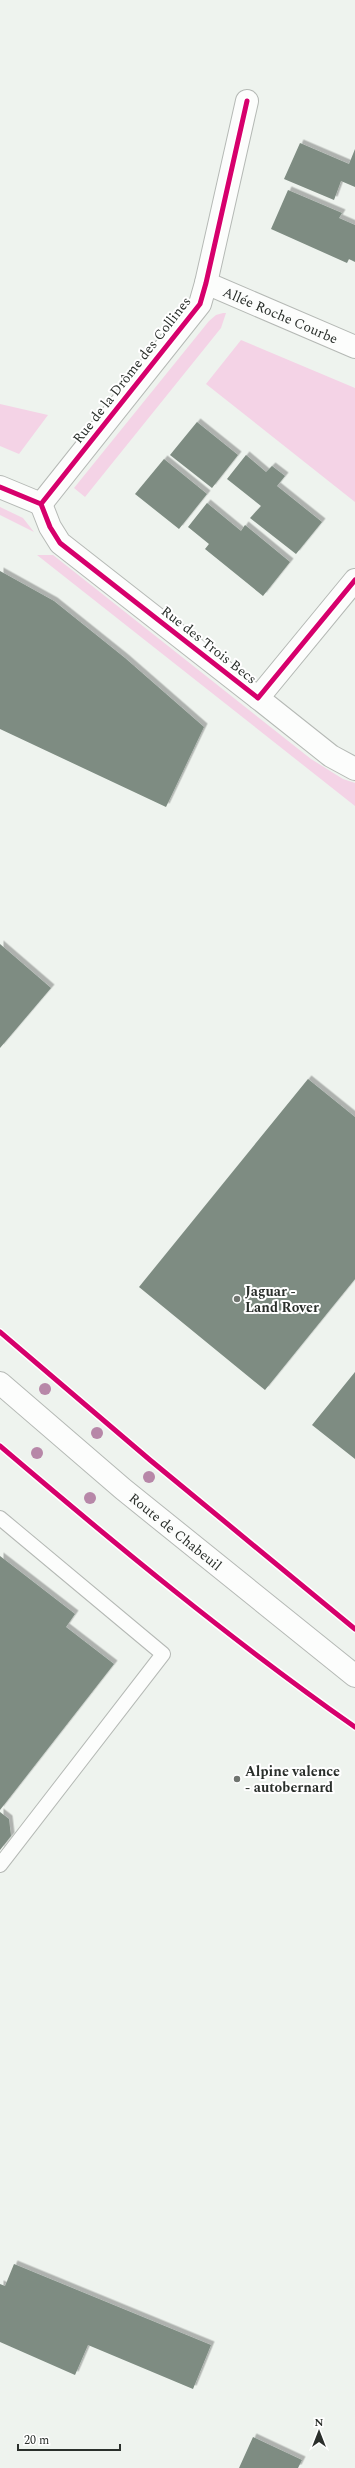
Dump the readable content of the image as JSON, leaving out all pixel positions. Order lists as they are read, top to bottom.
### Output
{
  "streets": {
    "street": [
      "Allée Roche Courbe",
      "Rue de la Drôme des Collines",
      "Rue des Trois Becs",
      "Route de Chabeuil"
    ]
  },
  "crossings": [
    ["Allée Roche Courbe", "Rue de la Drôme des Collines"],
    ["Rue de la Drôme des Collines", "Rue des Trois Becs"]
  ],
  "places": ["Jaguar - Land Rover", "Alpine valence - autobernard"],
  "scale_bar": "20 m",
  "north": "top"
}
